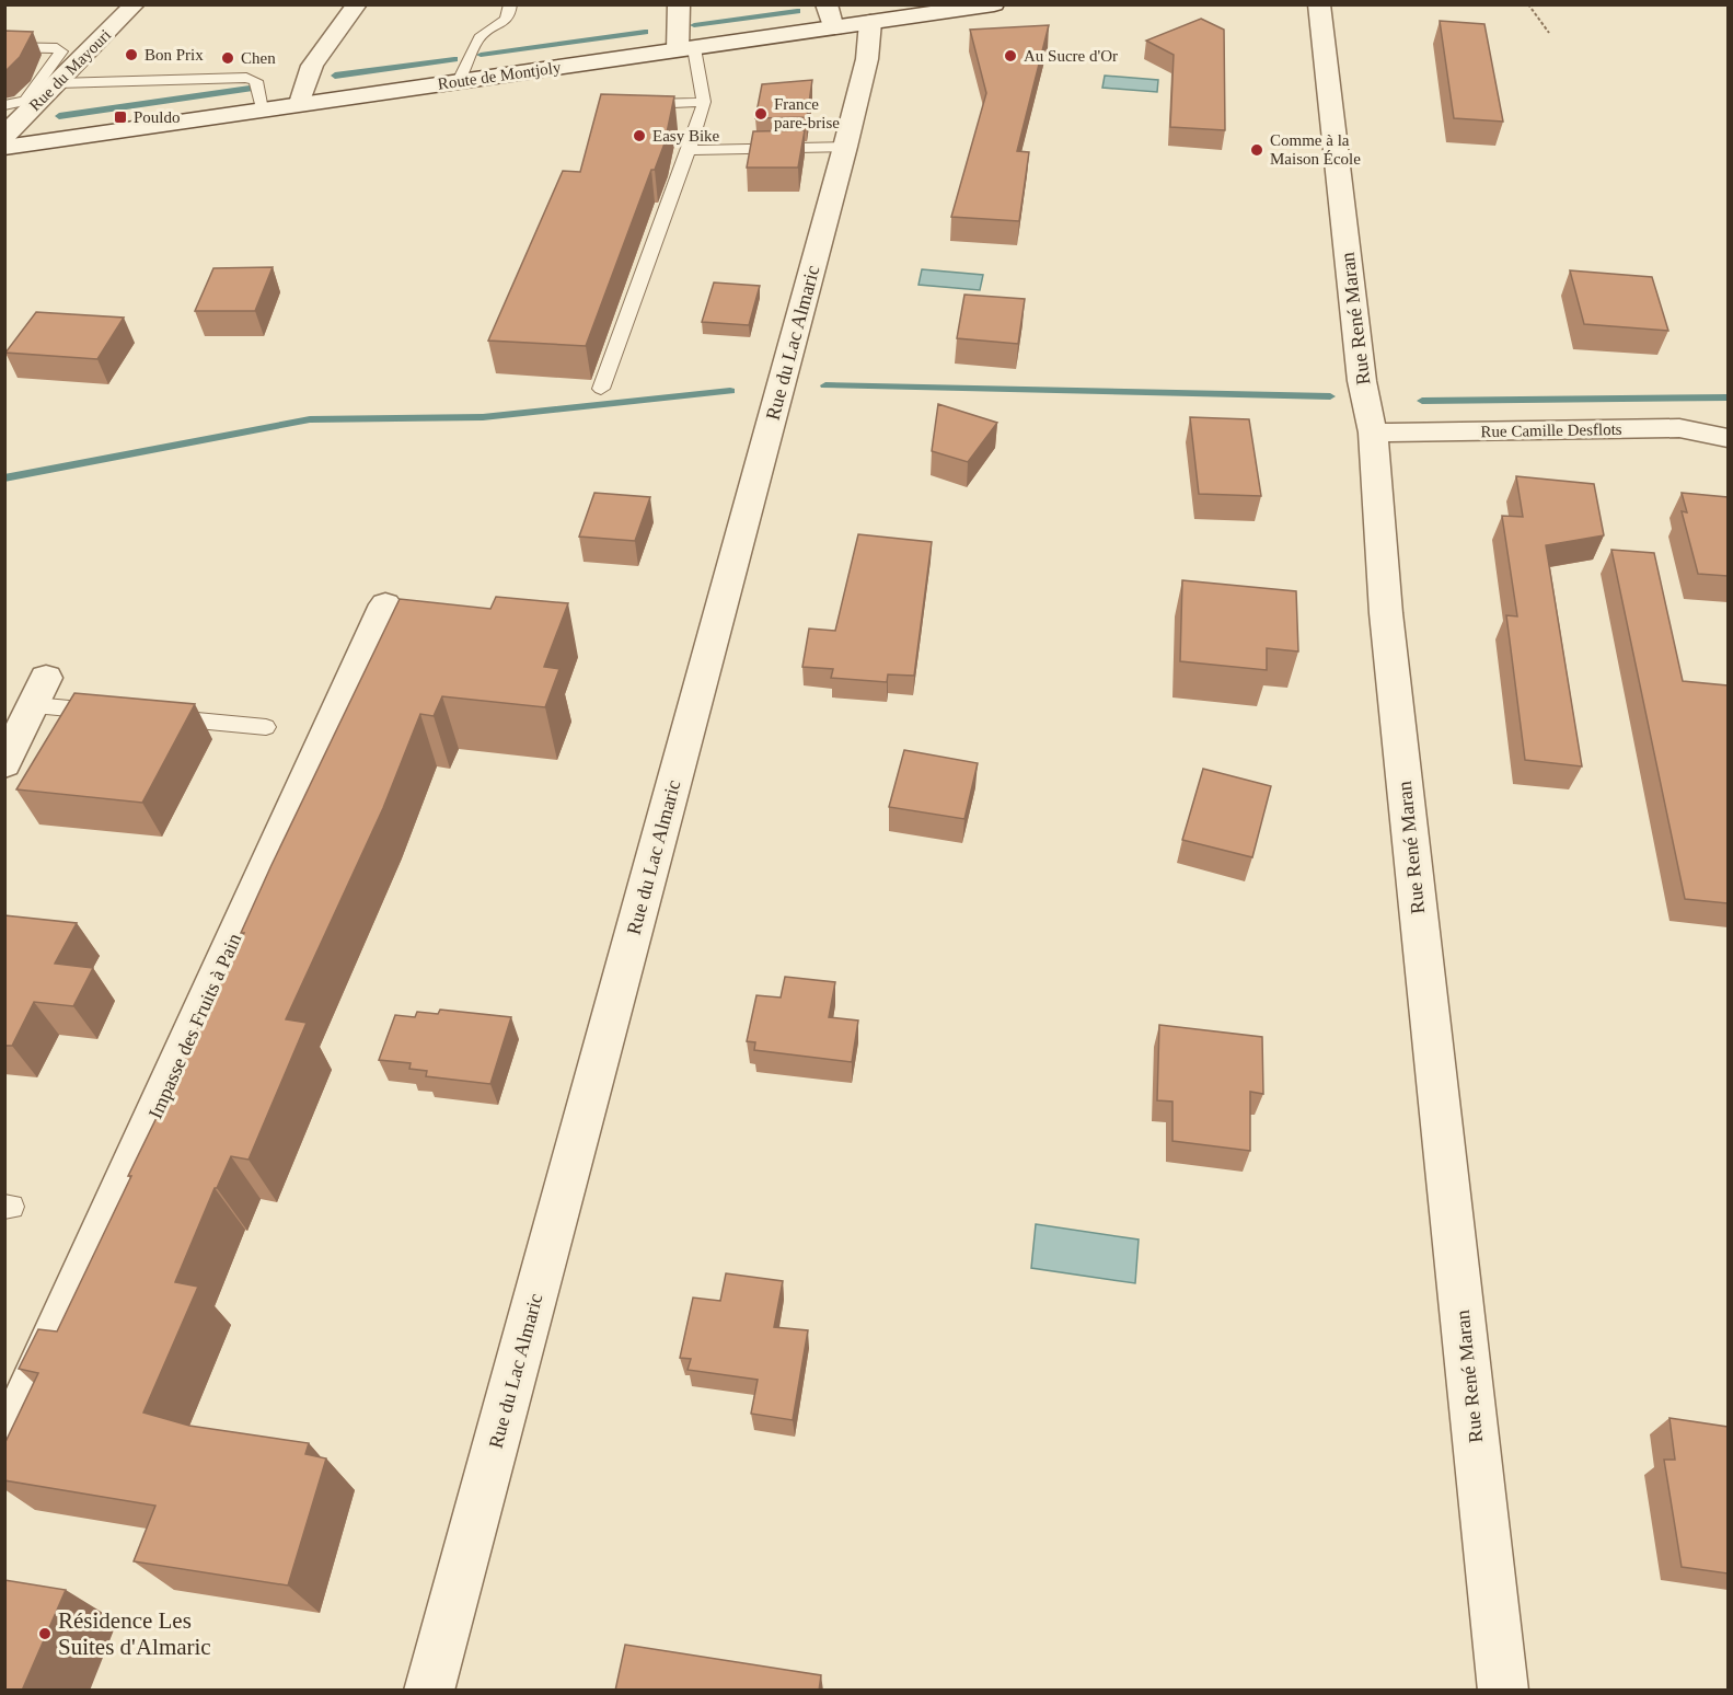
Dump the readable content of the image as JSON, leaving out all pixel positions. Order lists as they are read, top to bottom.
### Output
{
  "streets": {
    "street": [
      "Rue du Mayouri",
      "Route de Montjoly",
      "Rue René Maran",
      "Rue du Lac Almaric",
      "Rue Camille Desflots",
      "Impasse des Fruits à Pain"
    ]
  },
  "crossings": [
    ["Route de Montjoly", "Rue du Lac Almaric"],
    ["Rue René Maran", "Rue Camille Desflots"]
  ],
  "places": {
    "other": [
      "Bon Prix",
      "Au Sucre d'Or",
      "Chen",
      "France pare-brise",
      "Easy Bike",
      "Comme à la Maison École",
      "Résidence Les Suites d'Almaric"
    ],
    "transit": ["Pouldo"]
  }
}
